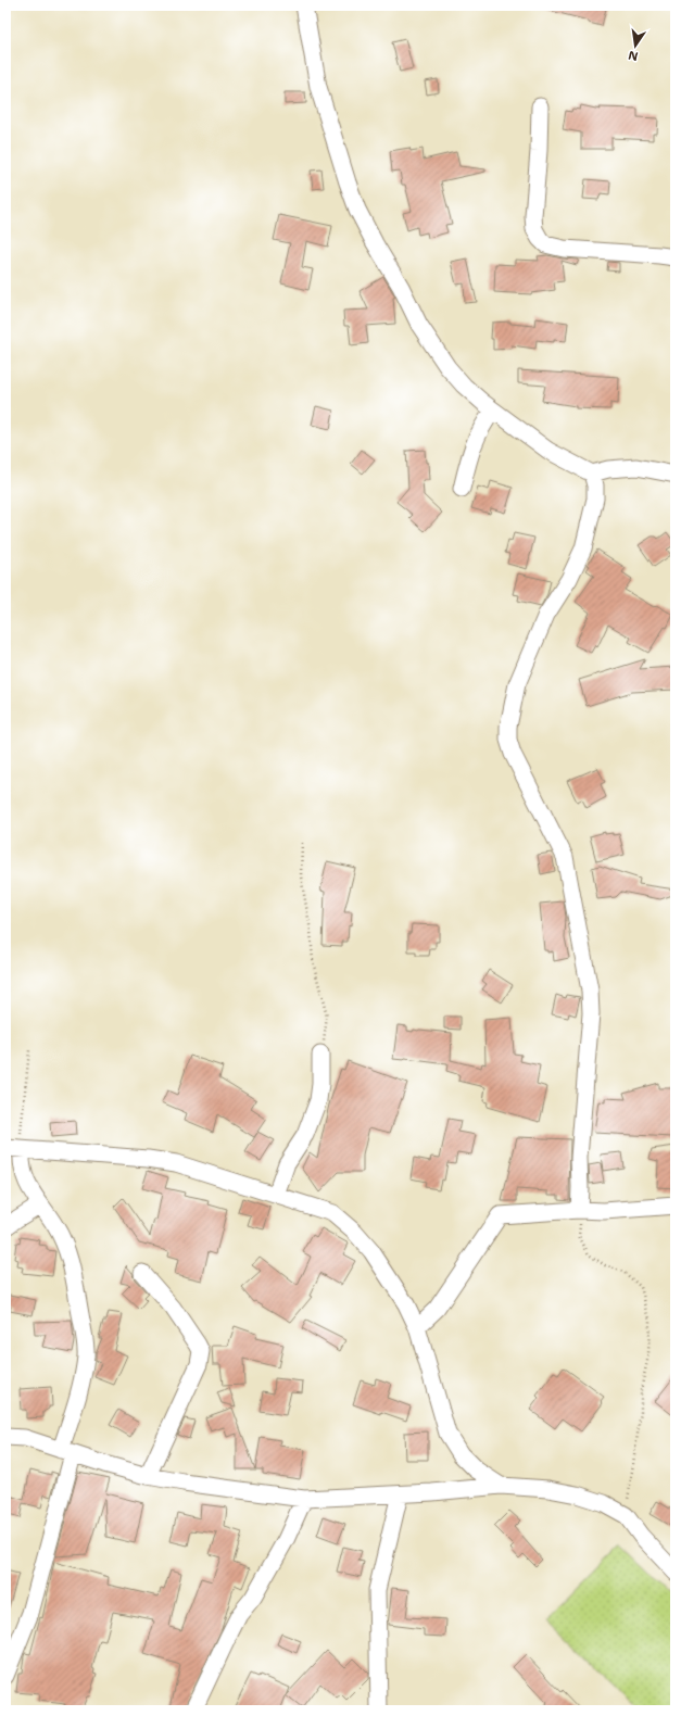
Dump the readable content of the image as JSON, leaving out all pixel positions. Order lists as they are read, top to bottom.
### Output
{
  "north": "bottom"
}
